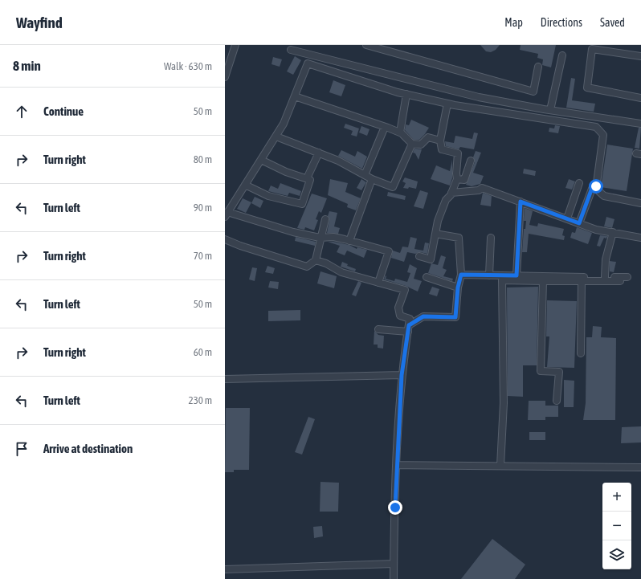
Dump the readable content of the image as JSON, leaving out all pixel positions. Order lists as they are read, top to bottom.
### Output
{
  "page": {
    "header": "Wayfind",
    "nav": ["Map", "Directions", "Saved"],
    "heading": ["8 min", "Walk · 630 m"],
    "list": [
      ["Continue", "50 m"],
      ["Turn right", "80 m"],
      ["Turn left", "90 m"],
      ["Turn right", "70 m"],
      ["Turn left", "50 m"],
      ["Turn right", "60 m"],
      ["Turn left", "230 m"],
      "Arrive at destination"
    ],
    "map_buttons": ["+", "−"]
  }
}
